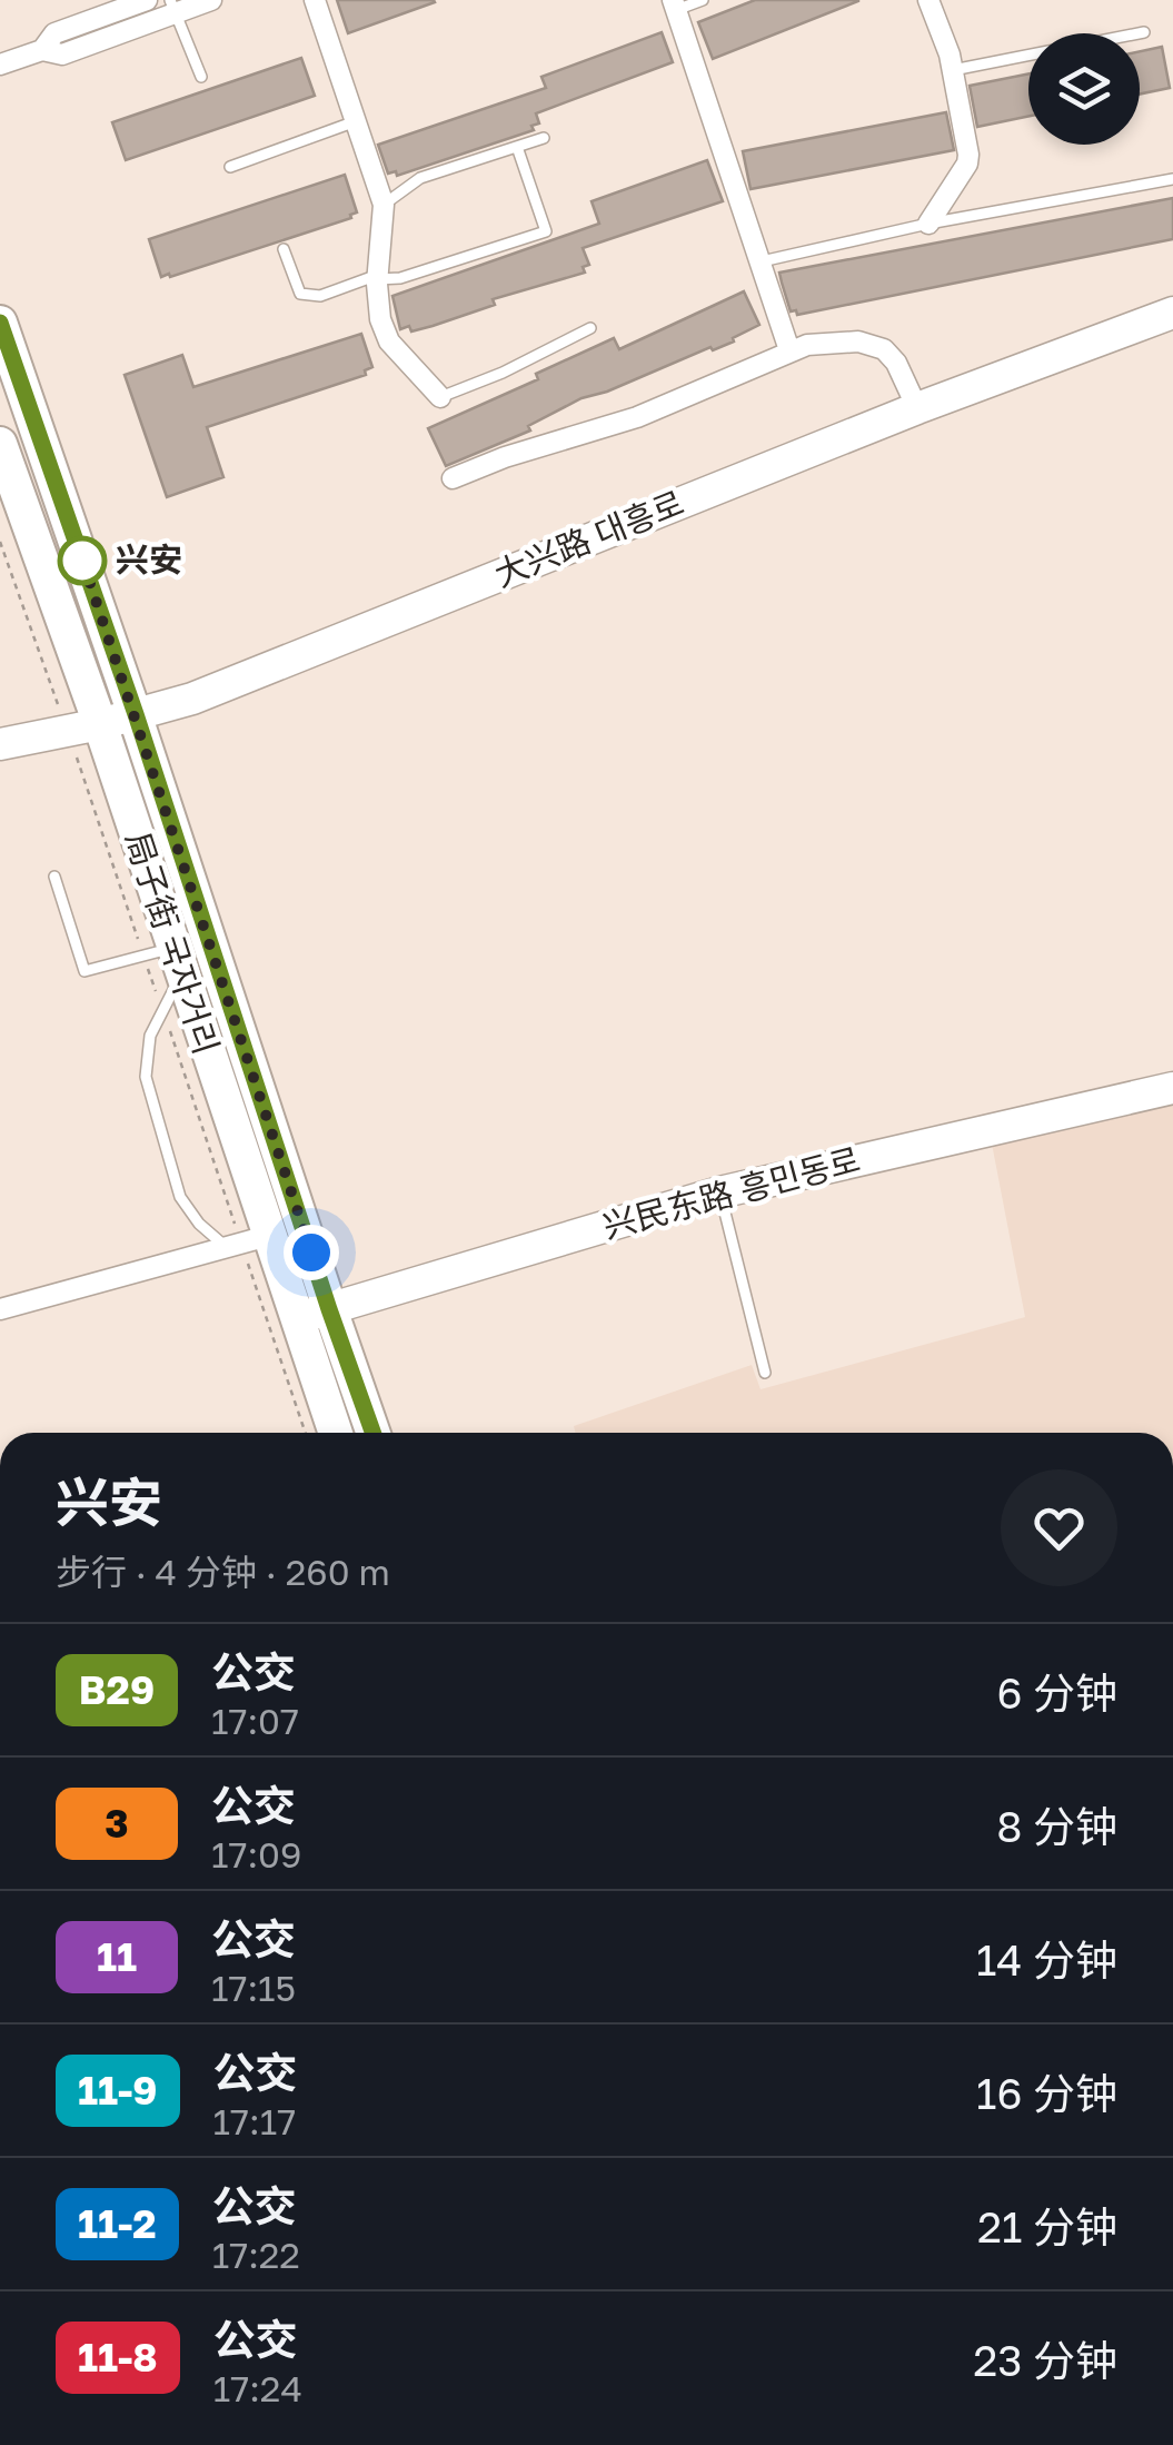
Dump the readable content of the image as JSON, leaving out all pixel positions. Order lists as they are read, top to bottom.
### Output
{
  "streets": {
    "main road": ["局子街 국자거리"],
    "street": ["大兴路 대흥로", "兴民东路 흥민동로"]
  },
  "crossings": [
    ["大兴路 대흥로", "局子街 국자거리"],
    ["局子街 국자거리", "兴民东路 흥민동로"]
  ],
  "places": ["兴安"],
  "lines": ["bus line B29"],
  "page": {
    "heading": ["兴安", "步行 · 4 分钟 · 260 m"],
    "list": [
      {
        "mark": "B29",
        "name": "公交",
        "note": "17:07",
        "value": "6 分钟"
      },
      {
        "mark": "3",
        "name": "公交",
        "note": "17:09",
        "value": "8 分钟"
      },
      {
        "mark": "11",
        "name": "公交",
        "note": "17:15",
        "value": "14 分钟"
      },
      {
        "mark": "11-9",
        "name": "公交",
        "note": "17:17",
        "value": "16 分钟"
      },
      {
        "mark": "11-2",
        "name": "公交",
        "note": "17:22",
        "value": "21 分钟"
      },
      {
        "mark": "11-8",
        "name": "公交",
        "note": "17:24",
        "value": "23 分钟"
      }
    ]
  }
}
